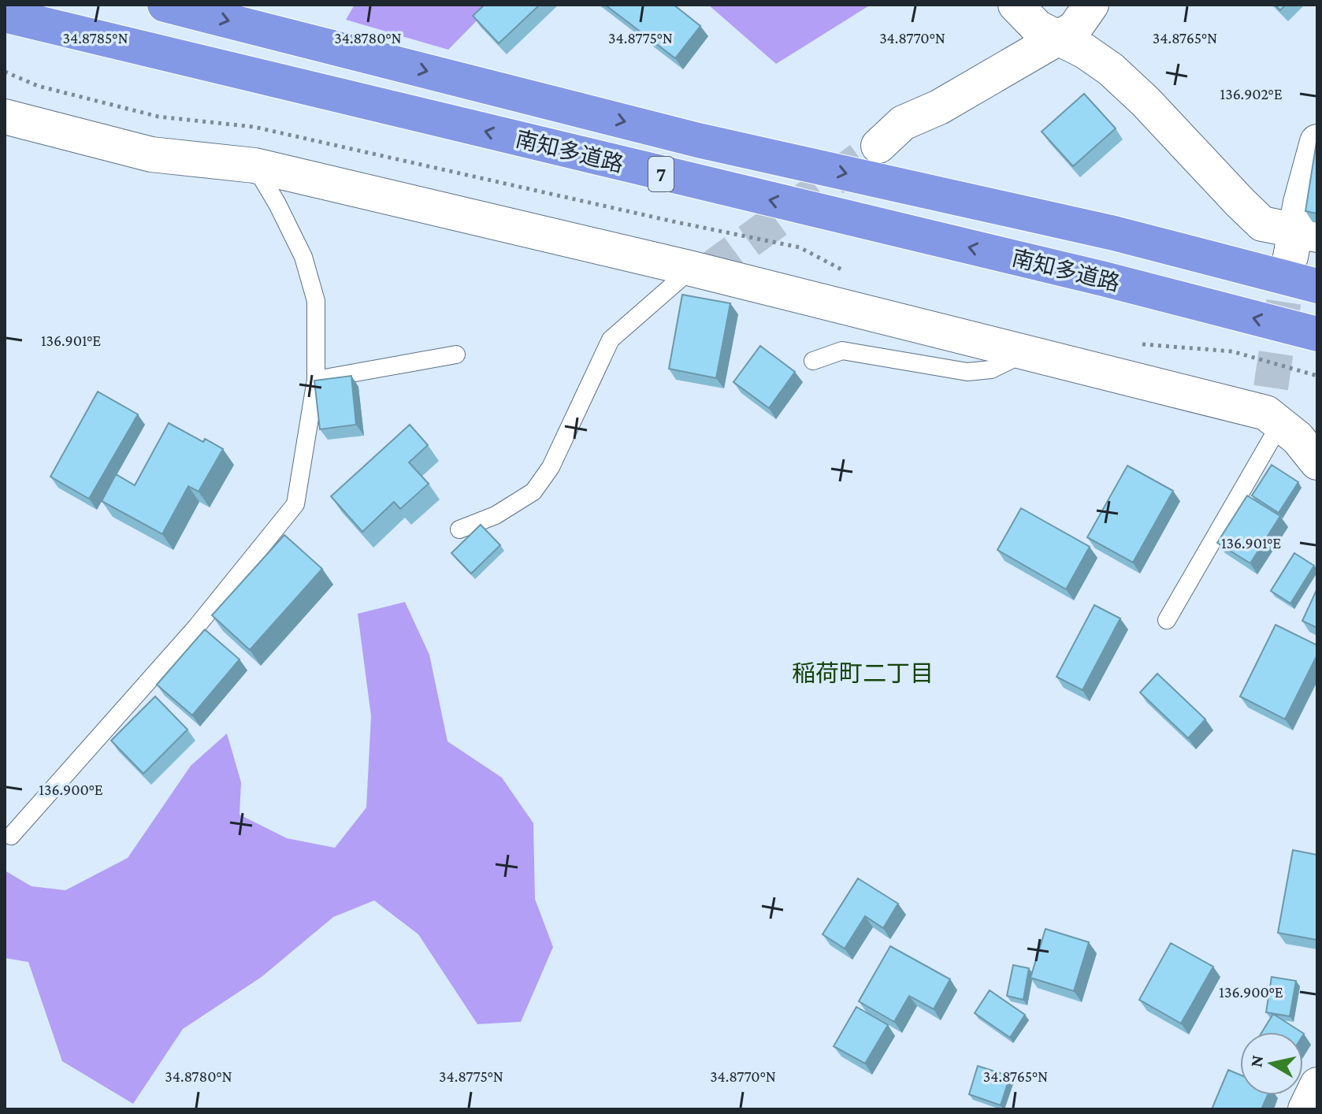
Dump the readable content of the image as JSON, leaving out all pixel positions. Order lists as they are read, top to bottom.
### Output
{
  "streets": {
    "highway": ["南知多道路", "7"]
  },
  "districts": ["稲荷町二丁目"],
  "north": "left",
  "coordinates": [
    "34.8775°N",
    "34.8785°N",
    "34.8780°N",
    "34.8770°N",
    "34.8765°N",
    "136.902°E",
    "136.901°E",
    "136.900°E"
  ]
}
